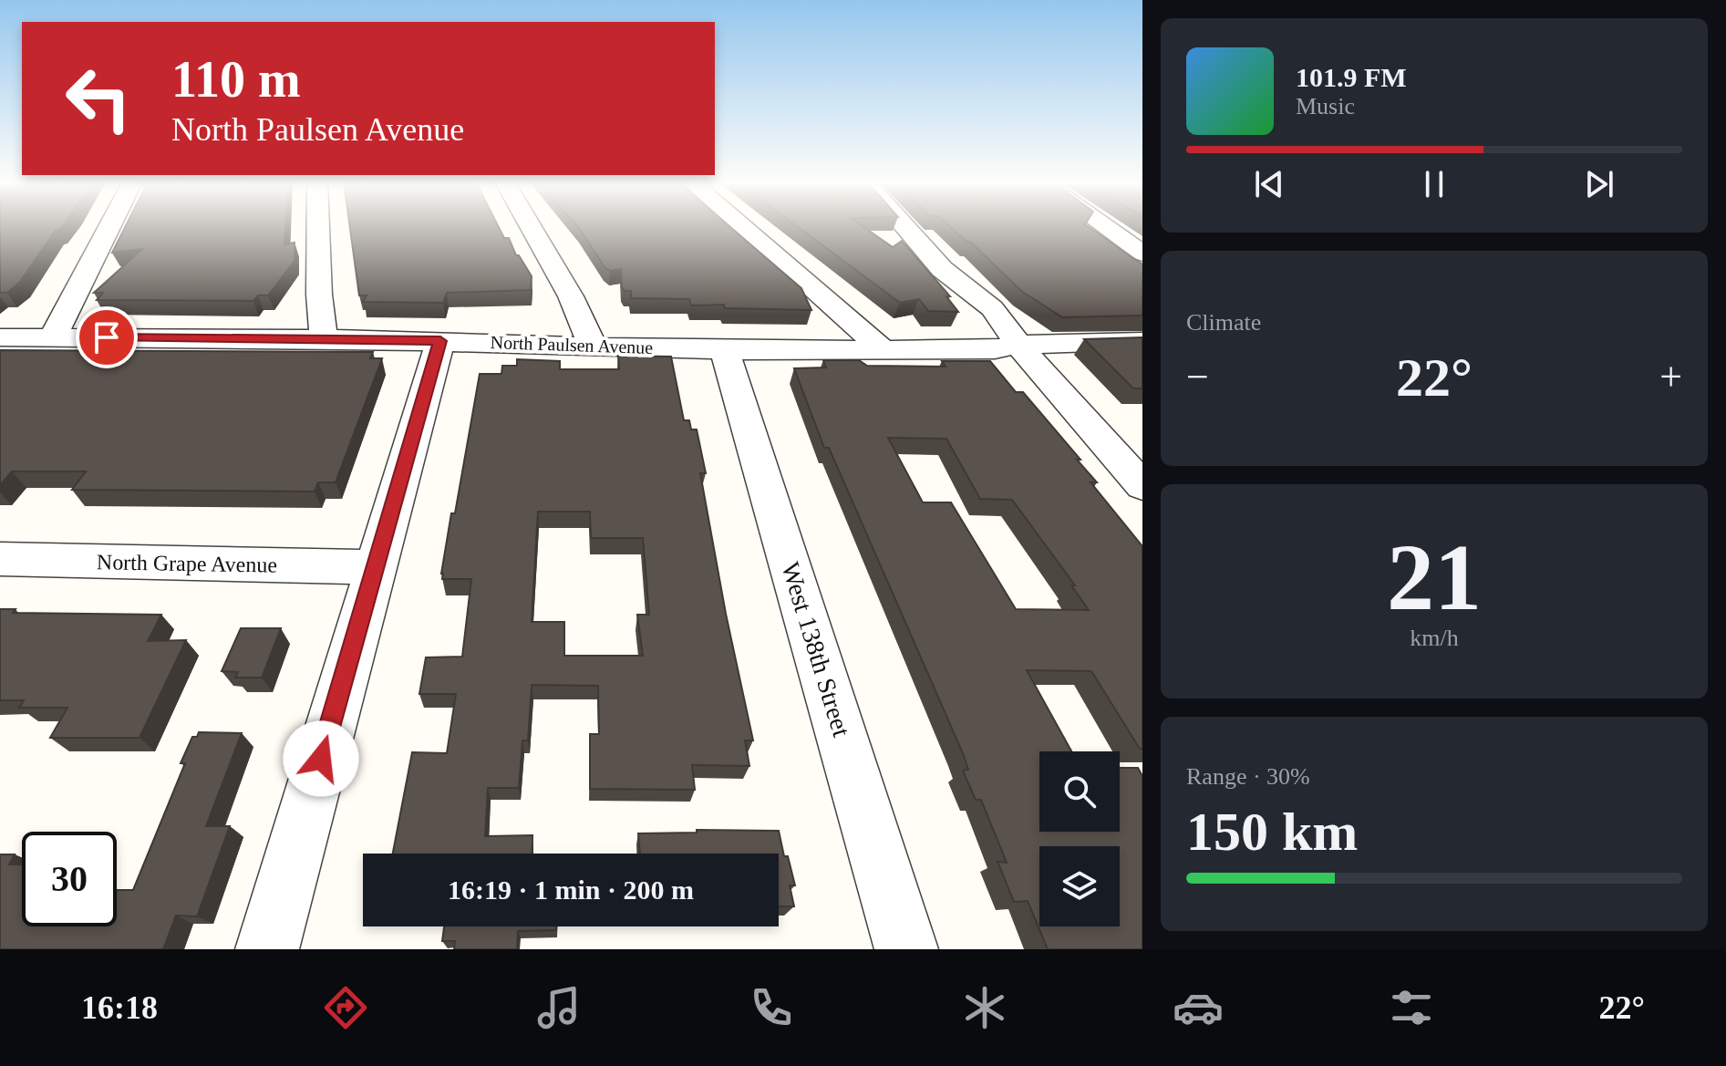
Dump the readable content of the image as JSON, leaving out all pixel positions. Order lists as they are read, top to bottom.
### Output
{
  "streets": {
    "street": ["North Paulsen Avenue", "North Grape Avenue", "West 138th Street"]
  },
  "crossings": [
    ["North Paulsen Avenue", "West 138th Street"]
  ],
  "page": {
    "turn": ["110 m", "North Paulsen Avenue"],
    "song": ["101.9 FM", "Music"],
    "tile": [
      "Climate",
      ["21", "km/h"],
      ["Range · 30%", "150 km"]
    ],
    "heat": ["−", "22°", "+"],
    "limit": "30",
    "trip": "16:19 · 1 min · 200 m",
    "tabs": ["16:18", "22°"]
  }
}
